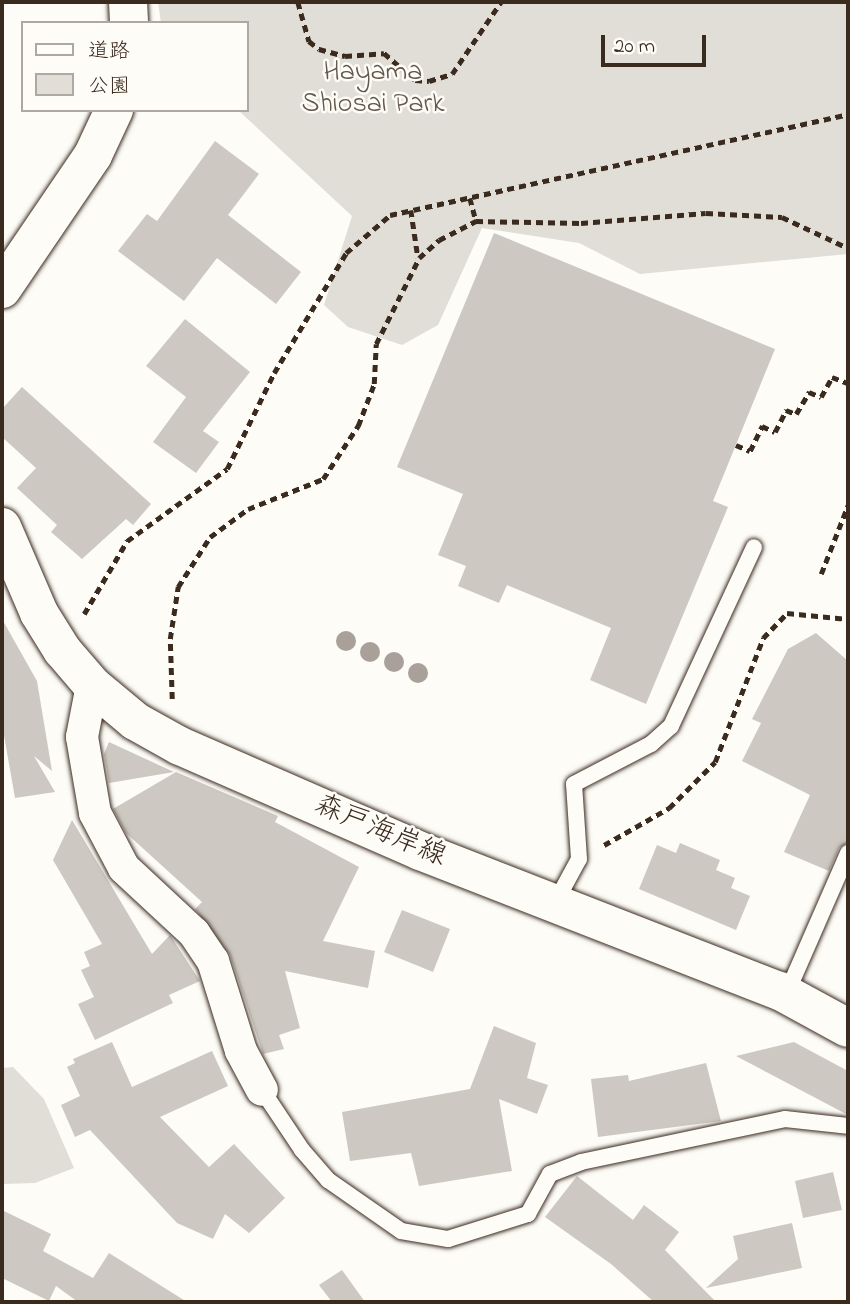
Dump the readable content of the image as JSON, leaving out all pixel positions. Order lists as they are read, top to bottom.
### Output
{
  "streets": {
    "main road": ["森戸海岸線"]
  },
  "parks": ["Hayama Shiosai Park"],
  "legend": ["道路", "公園"],
  "scale_bar": "20 m"
}
